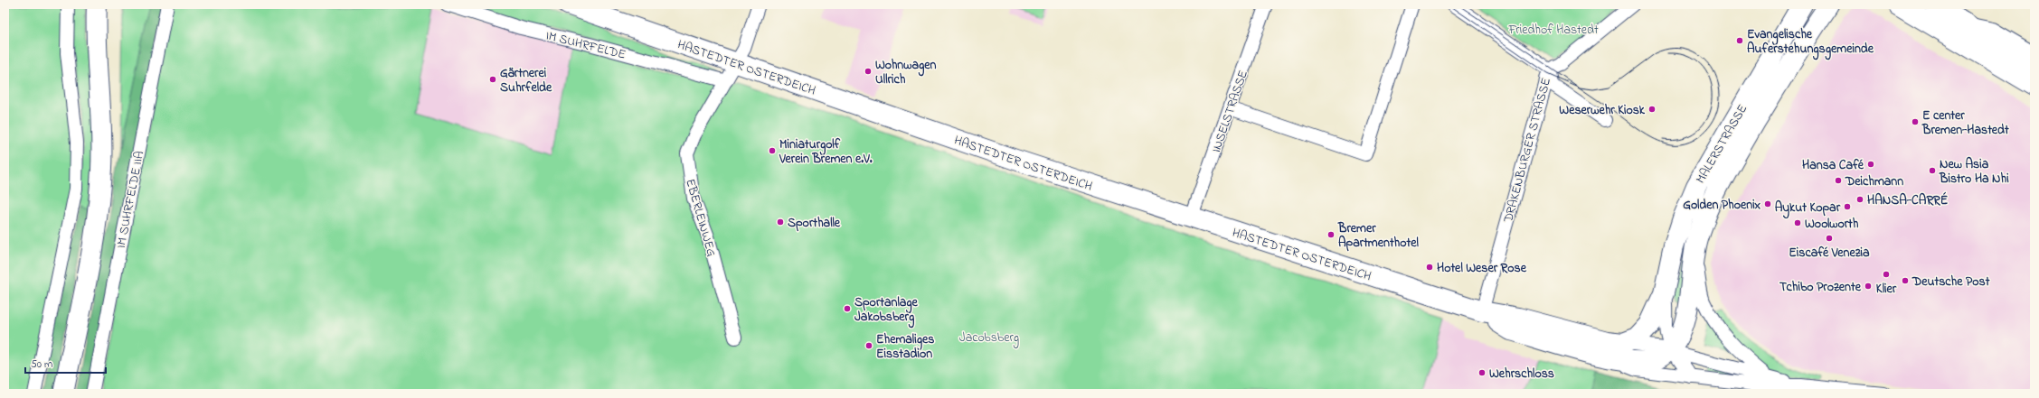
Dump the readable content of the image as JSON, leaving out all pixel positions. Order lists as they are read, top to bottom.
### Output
{
  "streets": {
    "main road": ["HASTEDTER OSTERDEICH", "MALERSTRASSE"],
    "street": [
      "IM SUHRFELDE",
      "INSELSTRASSE",
      "DRAKENBURGER STRASSE",
      "IM SUHRFELDE IIA",
      "EBERLEINWEG"
    ]
  },
  "crossings": [
    ["IM SUHRFELDE", "EBERLEINWEG"],
    ["HASTEDTER OSTERDEICH", "INSELSTRASSE"],
    ["HASTEDTER OSTERDEICH", "MALERSTRASSE"],
    ["HASTEDTER OSTERDEICH", "DRAKENBURGER STRASSE"],
    ["HASTEDTER OSTERDEICH", "EBERLEINWEG"]
  ],
  "parks": ["Friedhof Hastedt", "Jacobsberg"],
  "places": [
    "Evangelische Auferstehungsgemeinde",
    "Wohnwagen Ullrich",
    "Gärtnerei Suhrfelde",
    "Weserwehr Kiosk",
    "E center Bremen-Hastedt",
    "Miniaturgolf Verein Bremen e.V.",
    "Hansa Café",
    "New Asia Bistro Ha Nhi",
    "Deichmann",
    "HANSA-CARRÉ",
    "Golden Phoenix",
    "Aykut Kopar",
    "Sporthalle",
    "Woolworth",
    "Bremer Apartmenthotel",
    "Eiscafé Venezia",
    "Hotel Weser Rose",
    "Klier",
    "Deutsche Post",
    "Tchibo Prozente",
    "Sportanlage Jakobsberg",
    "Ehemaliges Eisstadion",
    "Wehrschloss"
  ],
  "scale_bar": "50 m"
}
